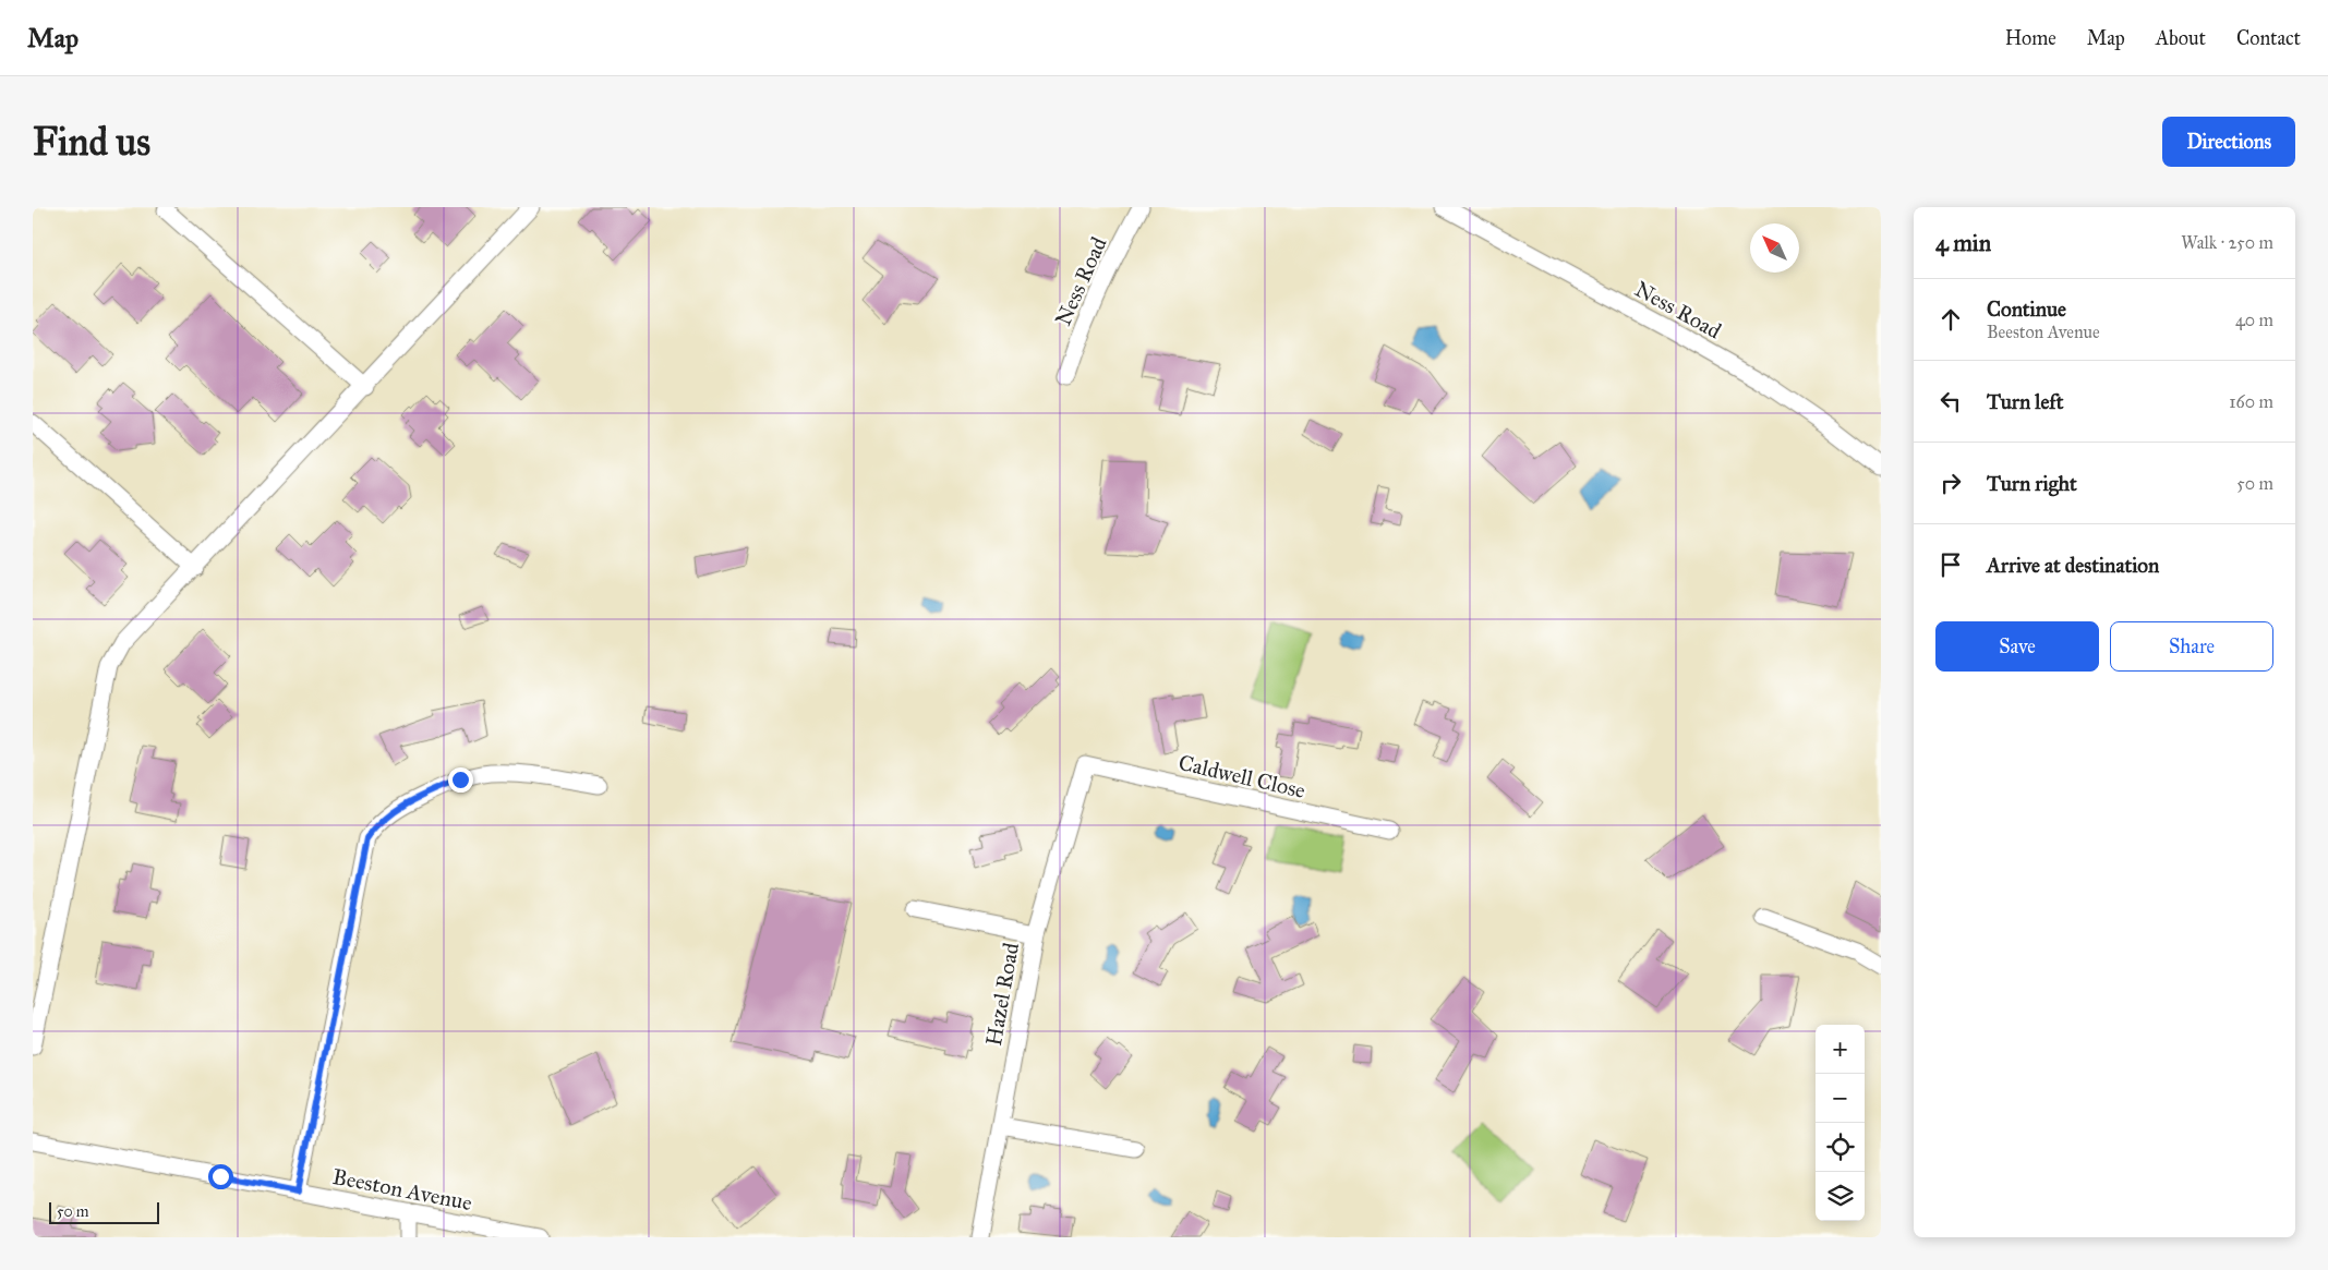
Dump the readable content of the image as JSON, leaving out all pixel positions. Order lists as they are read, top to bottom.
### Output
{
  "streets": {
    "street": [
      "Ness Road",
      "Caldwell Close",
      "Hazel Road",
      "Beeston Avenue"
    ]
  },
  "crossings": [
    ["Caldwell Close", "Hazel Road"]
  ],
  "scale_bar": "50 m",
  "north": "top left",
  "page": {
    "header": "Map",
    "nav": [
      "Home",
      "Map",
      "About",
      "Contact"
    ],
    "buttons": [
      "Directions",
      ["Save", "Share"]
    ],
    "title": "Find us",
    "heading": ["4 min", "Walk · 250 m"],
    "list": [
      ["Continue", "Beeston Avenue", "40 m"],
      ["Turn left", "160 m"],
      ["Turn right", "50 m"],
      "Arrive at destination"
    ],
    "map_buttons": ["+", "−"],
    "scale": "50 m"
  }
}
